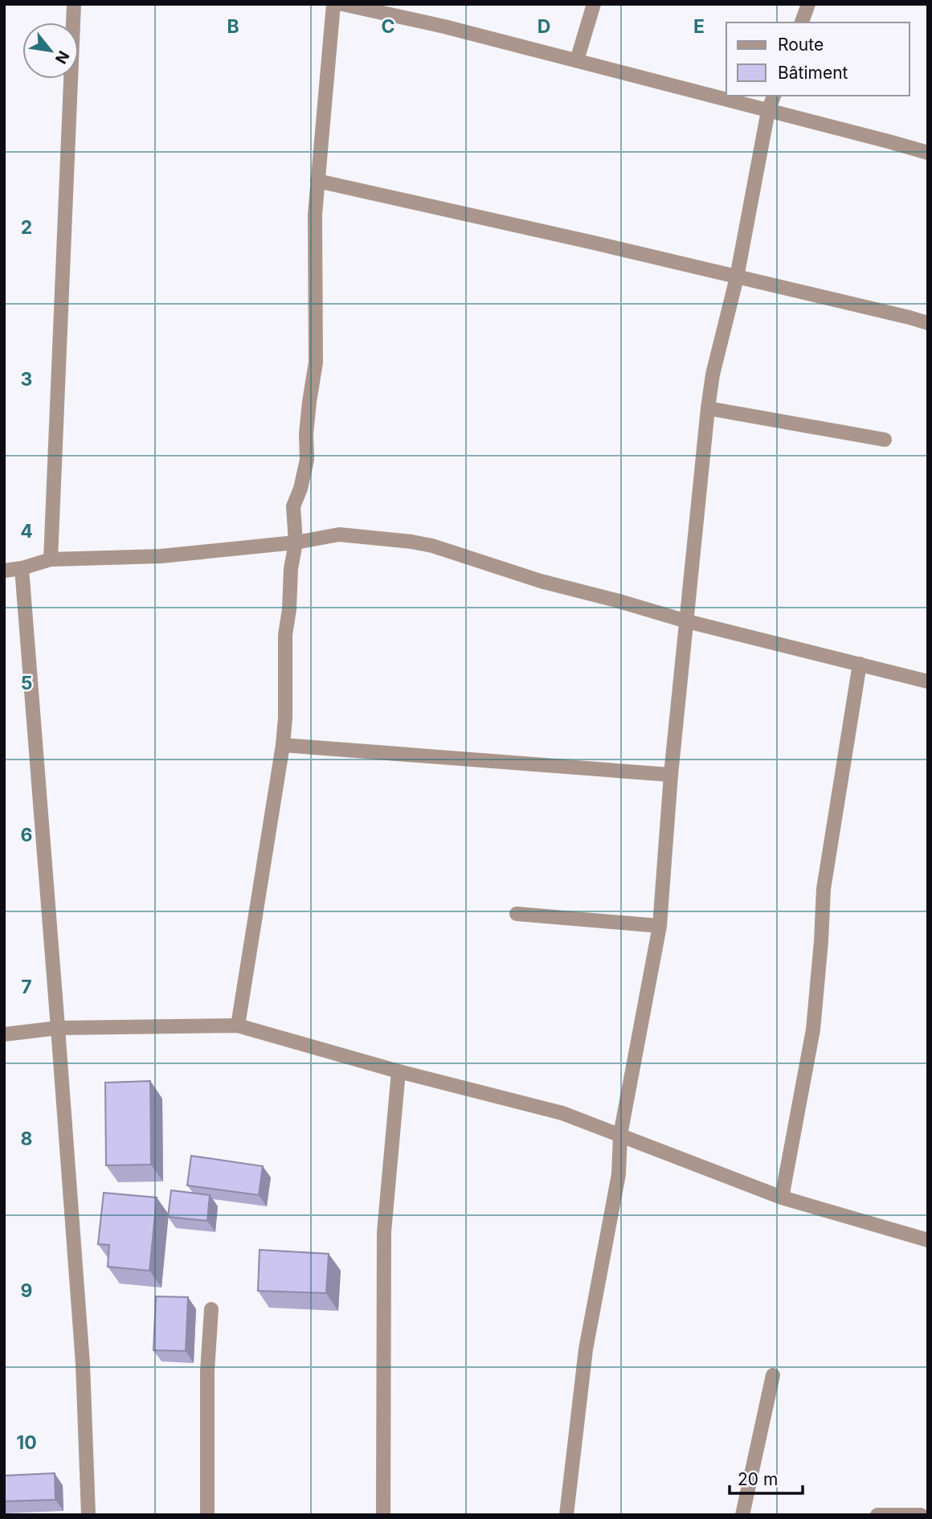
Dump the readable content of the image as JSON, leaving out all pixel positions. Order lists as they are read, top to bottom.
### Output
{
  "legend": ["Route", "Bâtiment"],
  "scale_bar": "20 m",
  "north": "bottom right",
  "grid": {
    "columns": [
      "B",
      "C",
      "D",
      "E"
    ],
    "rows": [
      "2",
      "3",
      "4",
      "5",
      "6",
      "7",
      "8",
      "9",
      "10"
    ]
  }
}
